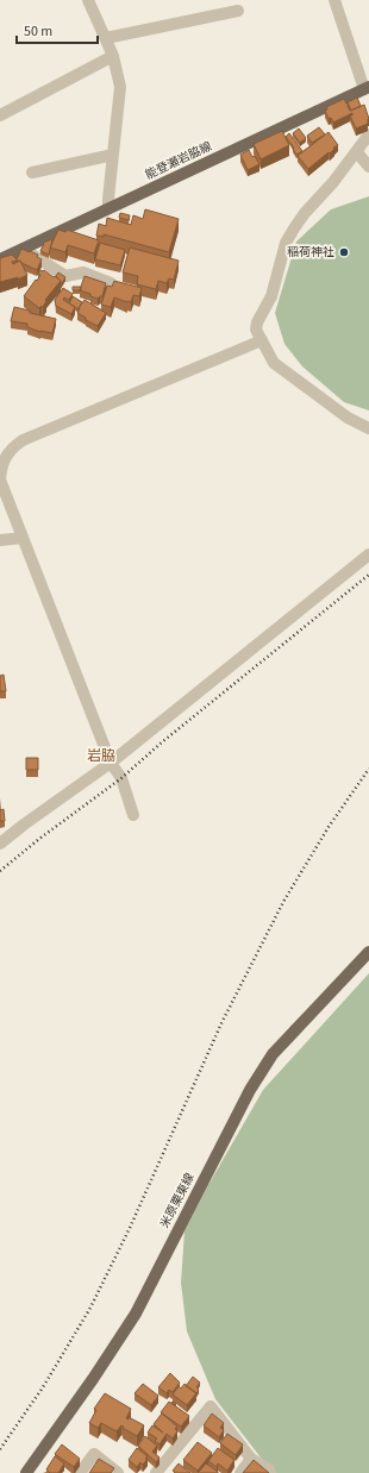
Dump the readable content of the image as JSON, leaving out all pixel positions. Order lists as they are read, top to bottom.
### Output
{
  "streets": {
    "main road": ["能登瀬岩脇線", "米原栗東線"]
  },
  "districts": ["岩脇"],
  "places": ["稲荷神社"],
  "scale_bar": "50 m"
}
